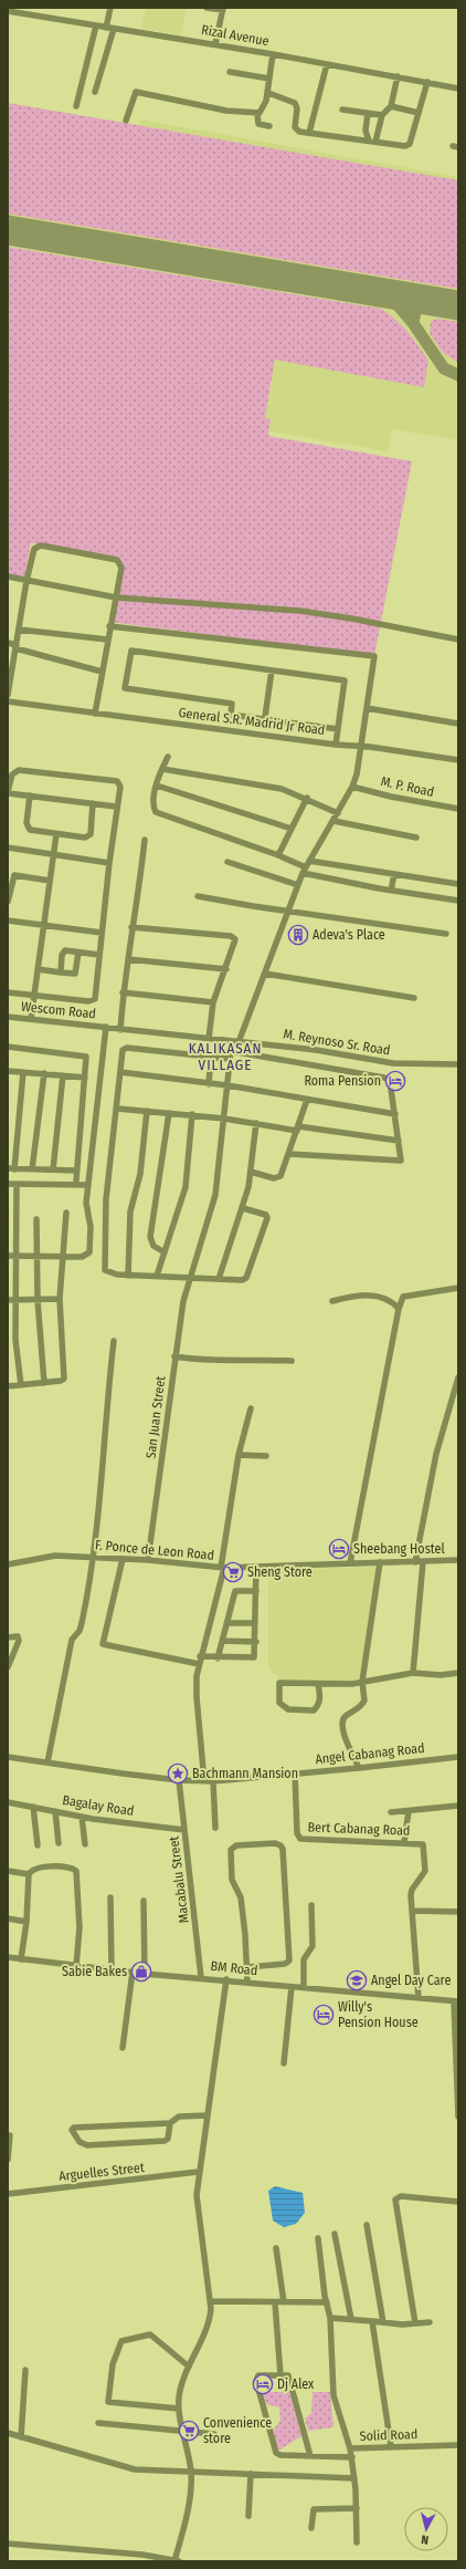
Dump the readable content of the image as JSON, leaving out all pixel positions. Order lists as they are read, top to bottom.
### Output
{
  "streets": {
    "street": [
      "Rizal Avenue",
      "General S.R. Madrid Jr Road",
      "M. P. Road",
      "Wescom Road",
      "M. Reynoso Sr. Road",
      "San Juan Street",
      "F. Ponce de Leon Road",
      "Angel Cabanag Road",
      "Bagalay Road",
      "Bert Cabanag Road",
      "Macabalu Street",
      "BM Road",
      "Arguelles Street",
      "Solid Road"
    ]
  },
  "crossings": [
    ["Wescom Road", "M. Reynoso Sr. Road"],
    ["M. Reynoso Sr. Road", "San Juan Street"],
    ["San Juan Street", "F. Ponce de Leon Road"],
    ["Angel Cabanag Road", "Bert Cabanag Road"],
    ["Angel Cabanag Road", "Macabalu Street"],
    ["Bagalay Road", "Macabalu Street"],
    ["Bert Cabanag Road", "BM Road"],
    ["Macabalu Street", "BM Road"]
  ],
  "districts": ["KALIKASAN VILLAGE"],
  "places": {
    "building": ["Adeva's Place"],
    "hotel": [
      "Roma Pension",
      "Sheebang Hostel",
      "Willy's Pension House",
      "Dj Alex"
    ],
    "supermarket": ["Sheng Store", "Convenience store"],
    "place": ["Bachmann Mansion"],
    "shop": ["Sabie Bakes"],
    "school or university": ["Angel Day Care"]
  },
  "north": "bottom"
}
